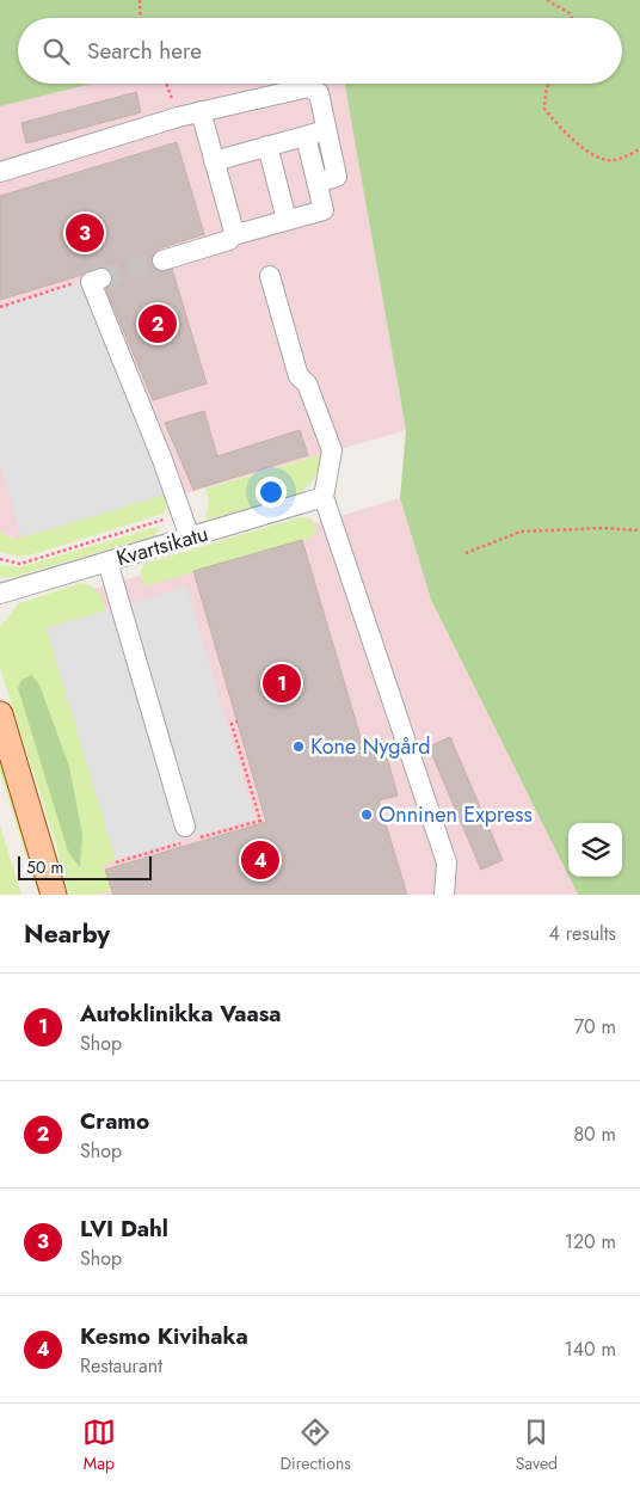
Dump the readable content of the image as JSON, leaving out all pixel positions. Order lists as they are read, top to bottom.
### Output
{
  "streets": {
    "street": ["Kvartsikatu"]
  },
  "places": ["Kone Nygård", "Onninen Express"],
  "scale_bar": "50 m",
  "page": {
    "search": "Search here",
    "pins": [
      "3",
      "2",
      "1",
      "4"
    ],
    "scale": "50 m",
    "heading": ["Nearby", "4 results"],
    "list": [
      {
        "mark": "1",
        "name": "Autoklinikka Vaasa",
        "note": "Shop",
        "value": "70 m"
      },
      {
        "mark": "2",
        "name": "Cramo",
        "note": "Shop",
        "value": "80 m"
      },
      {
        "mark": "3",
        "name": "LVI Dahl",
        "note": "Shop",
        "value": "120 m"
      },
      {
        "mark": "4",
        "name": "Kesmo Kivihaka",
        "note": "Restaurant",
        "value": "140 m"
      }
    ],
    "nav": ["Map", "Directions", "Saved"]
  }
}
